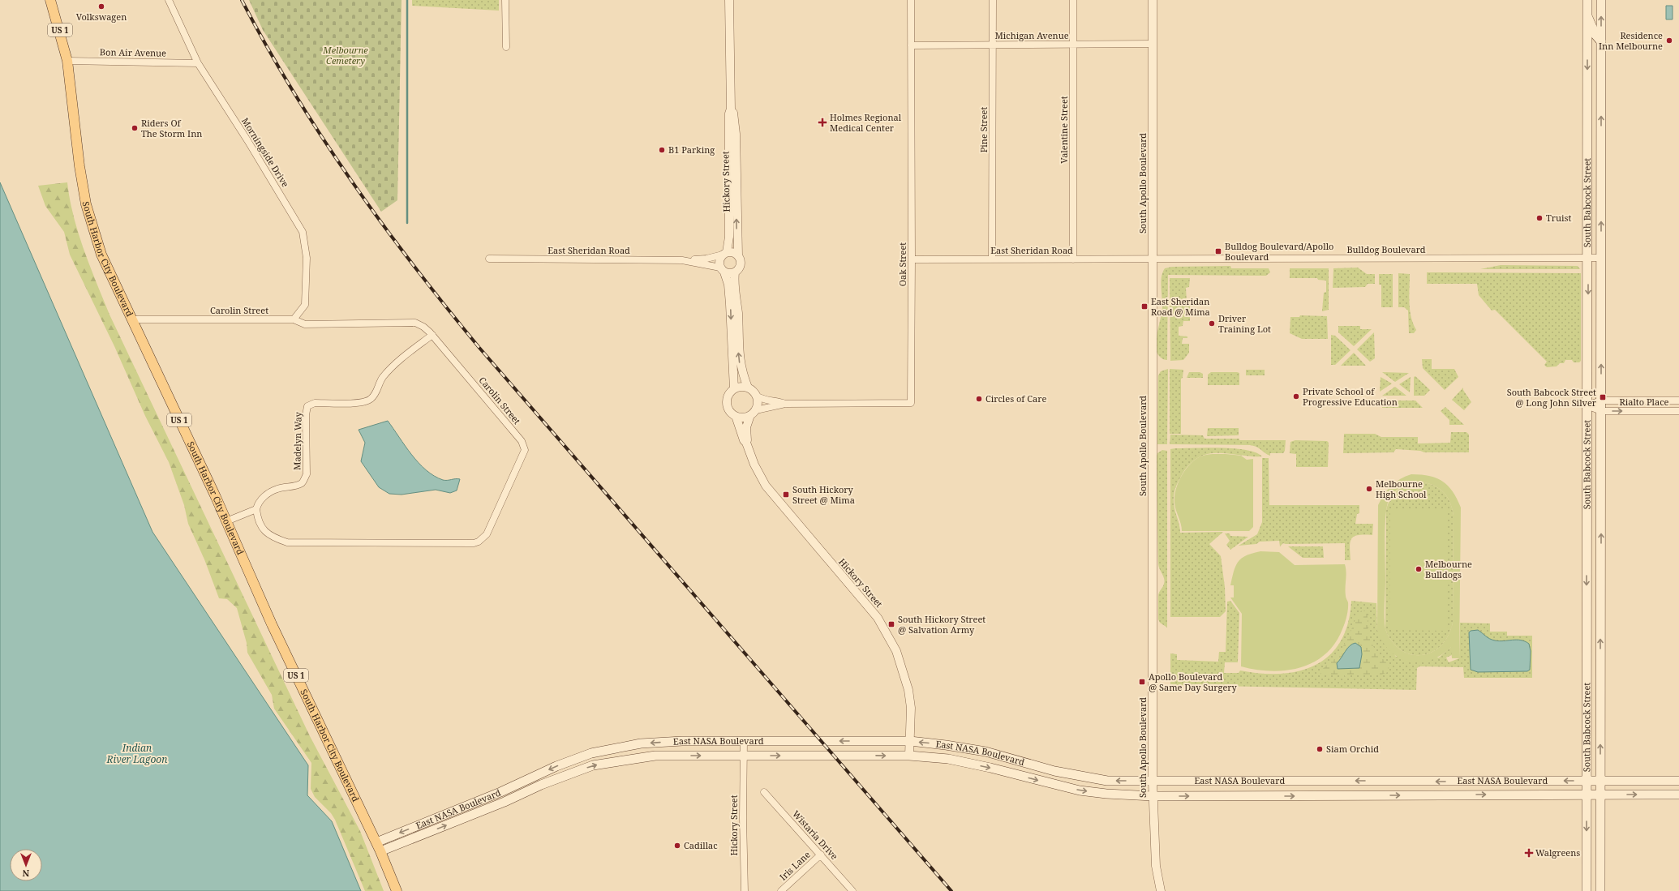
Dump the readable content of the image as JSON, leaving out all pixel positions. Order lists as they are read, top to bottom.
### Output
{
  "streets": {
    "main road": [
      "US 1",
      "South Babcock Street",
      "South Harbor City Boulevard",
      "East NASA Boulevard"
    ],
    "street": [
      "Michigan Avenue",
      "Bon Air Avenue",
      "Pine Street",
      "Valentine Street",
      "Morningside Drive",
      "Hickory Street",
      "South Apollo Boulevard",
      "Bulldog Boulevard",
      "East Sheridan Road",
      "Oak Street",
      "Carolin Street",
      "Rialto Place",
      "Madelyn Way",
      "Wistaria Drive",
      "Iris Lane"
    ]
  },
  "crossings": [
    ["Michigan Avenue", "Pine Street"],
    ["Michigan Avenue", "Valentine Street"],
    ["Michigan Avenue", "South Apollo Boulevard"],
    ["Michigan Avenue", "Oak Street"],
    ["Bon Air Avenue", "Morningside Drive"],
    ["Bon Air Avenue", "South Harbor City Boulevard"],
    ["Pine Street", "East Sheridan Road"],
    ["Valentine Street", "East Sheridan Road"],
    ["Morningside Drive", "Carolin Street"],
    ["Hickory Street", "East Sheridan Road"],
    ["Hickory Street", "Oak Street"],
    ["Hickory Street", "East NASA Boulevard"],
    ["South Apollo Boulevard", "Bulldog Boulevard"],
    ["South Apollo Boulevard", "East Sheridan Road"],
    ["South Apollo Boulevard", "East NASA Boulevard"],
    ["South Babcock Street", "Bulldog Boulevard"],
    ["South Babcock Street", "Rialto Place"],
    ["South Babcock Street", "East NASA Boulevard"],
    ["Bulldog Boulevard", "East Sheridan Road"],
    ["East Sheridan Road", "Oak Street"],
    ["South Harbor City Boulevard", "Carolin Street"],
    ["South Harbor City Boulevard", "East NASA Boulevard"],
    ["Carolin Street", "Madelyn Way"],
    ["Wistaria Drive", "Iris Lane"]
  ],
  "water": ["Indian River Lagoon"],
  "parks": ["Melbourne Cemetery"],
  "places": {
    "other": [
      "Volkswagen",
      "Residence Inn Melbourne",
      "Riders Of The Storm Inn",
      "B1 Parking",
      "Truist",
      "Driver Training Lot",
      "Private School of Progressive Education",
      "Circles of Care",
      "Melbourne High School",
      "Melbourne Bulldogs",
      "Siam Orchid",
      "Cadillac"
    ],
    "health": ["Holmes Regional Medical Center", "Walgreens"],
    "transit": [
      "Bulldog Boulevard/Apollo Boulevard",
      "East Sheridan Road @ Mima",
      "South Babcock Street @ Long John Silver",
      "South Hickory Street @ Mima",
      "South Hickory Street @ Salvation Army",
      "Apollo Boulevard @ Same Day Surgery"
    ]
  },
  "north": "bottom"
}
